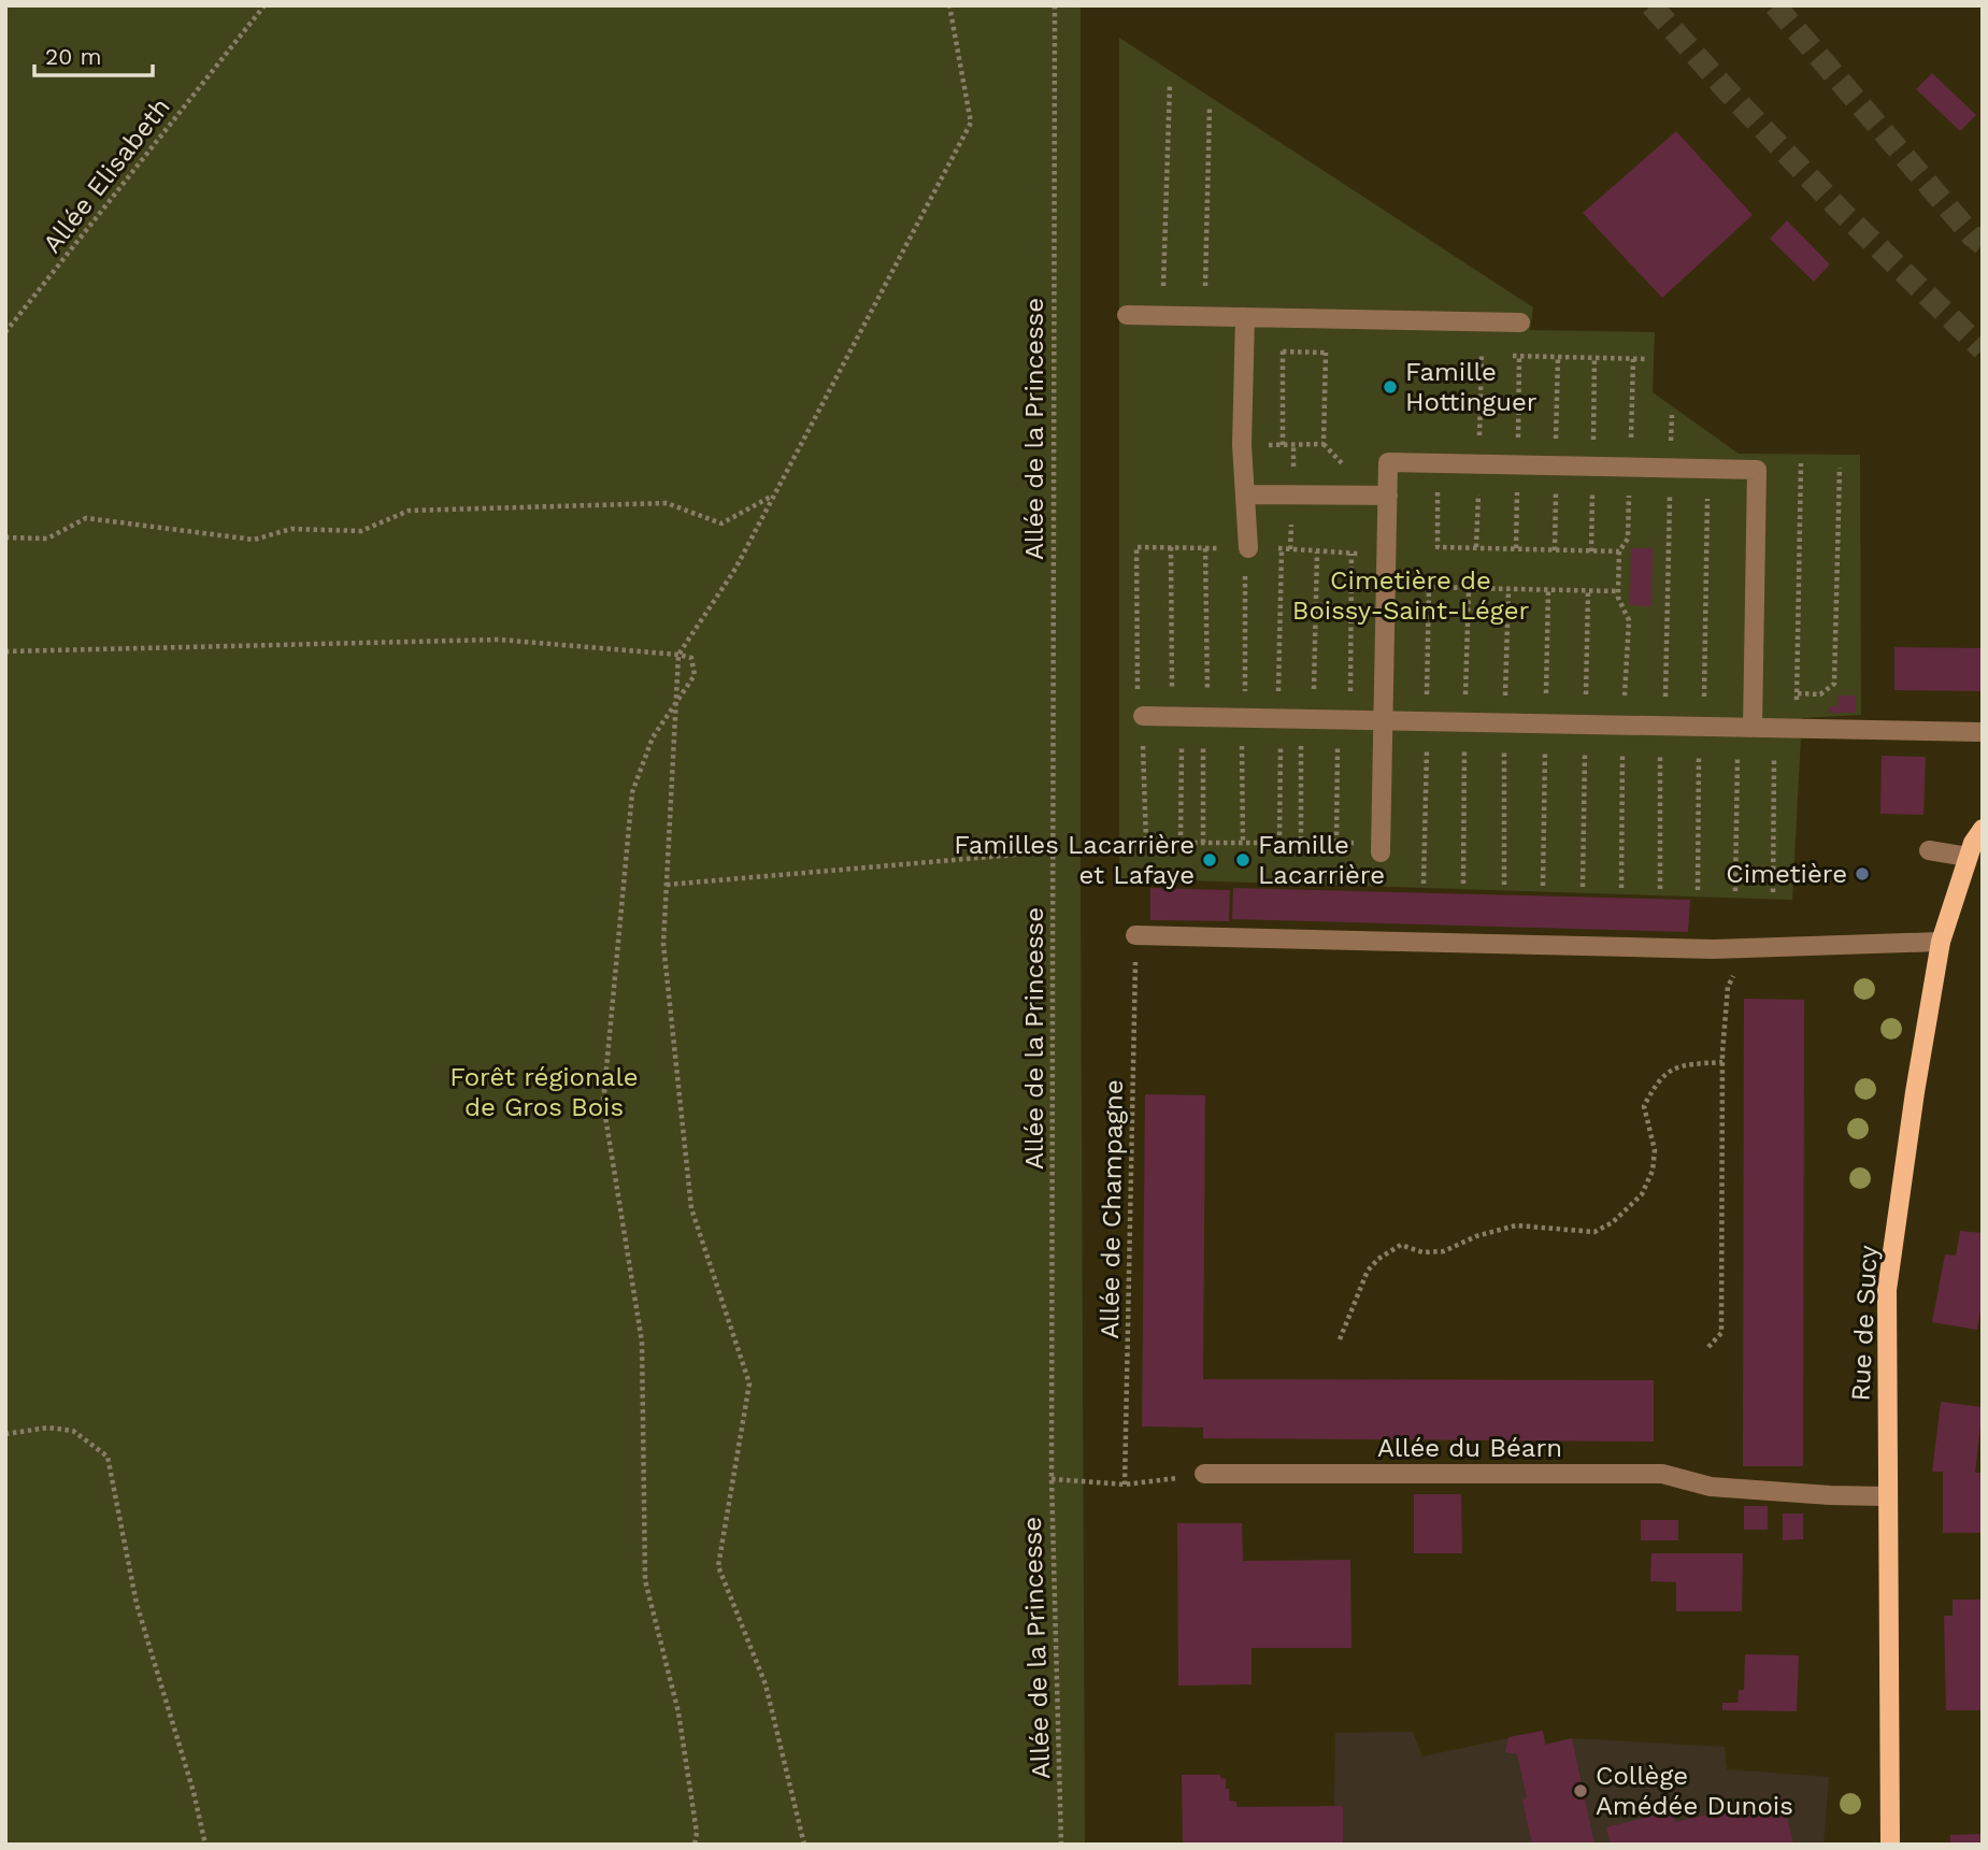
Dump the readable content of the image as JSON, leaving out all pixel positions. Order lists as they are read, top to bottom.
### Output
{
  "streets": {
    "main road": ["Rue de Sucy"],
    "street": ["Allée du Béarn"],
    "path": ["Allée Elisabeth", "Allée de la Princesse", "Allée de Champagne"]
  },
  "crossings": [
    ["Rue de Sucy", "Allée du Béarn"]
  ],
  "parks": ["Cimetière de Boissy-Saint-Léger", "Forêt régionale de Gros Bois"],
  "places": [
    "Famille Hottinguer",
    "Familles Lacarrière et Lafaye",
    "Famille Lacarrière",
    "Cimetière",
    "Collège Amédée Dunois"
  ],
  "scale_bar": "20 m"
}
